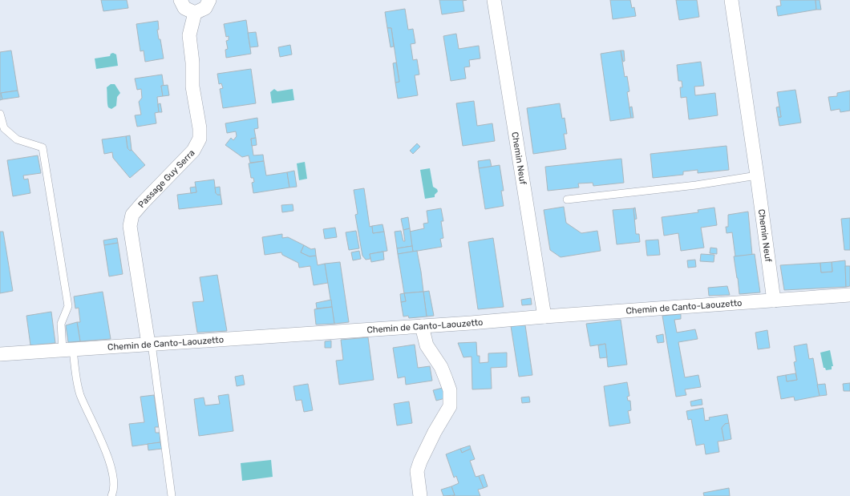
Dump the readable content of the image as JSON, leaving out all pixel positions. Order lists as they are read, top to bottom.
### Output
{
  "streets": {
    "street": ["Chemin Neuf", "Passage Guy Serra", "Chemin de Canto-Laouzetto"]
  },
  "crossings": [
    ["Chemin Neuf", "Chemin de Canto-Laouzetto"],
    ["Passage Guy Serra", "Chemin de Canto-Laouzetto"]
  ]
}
